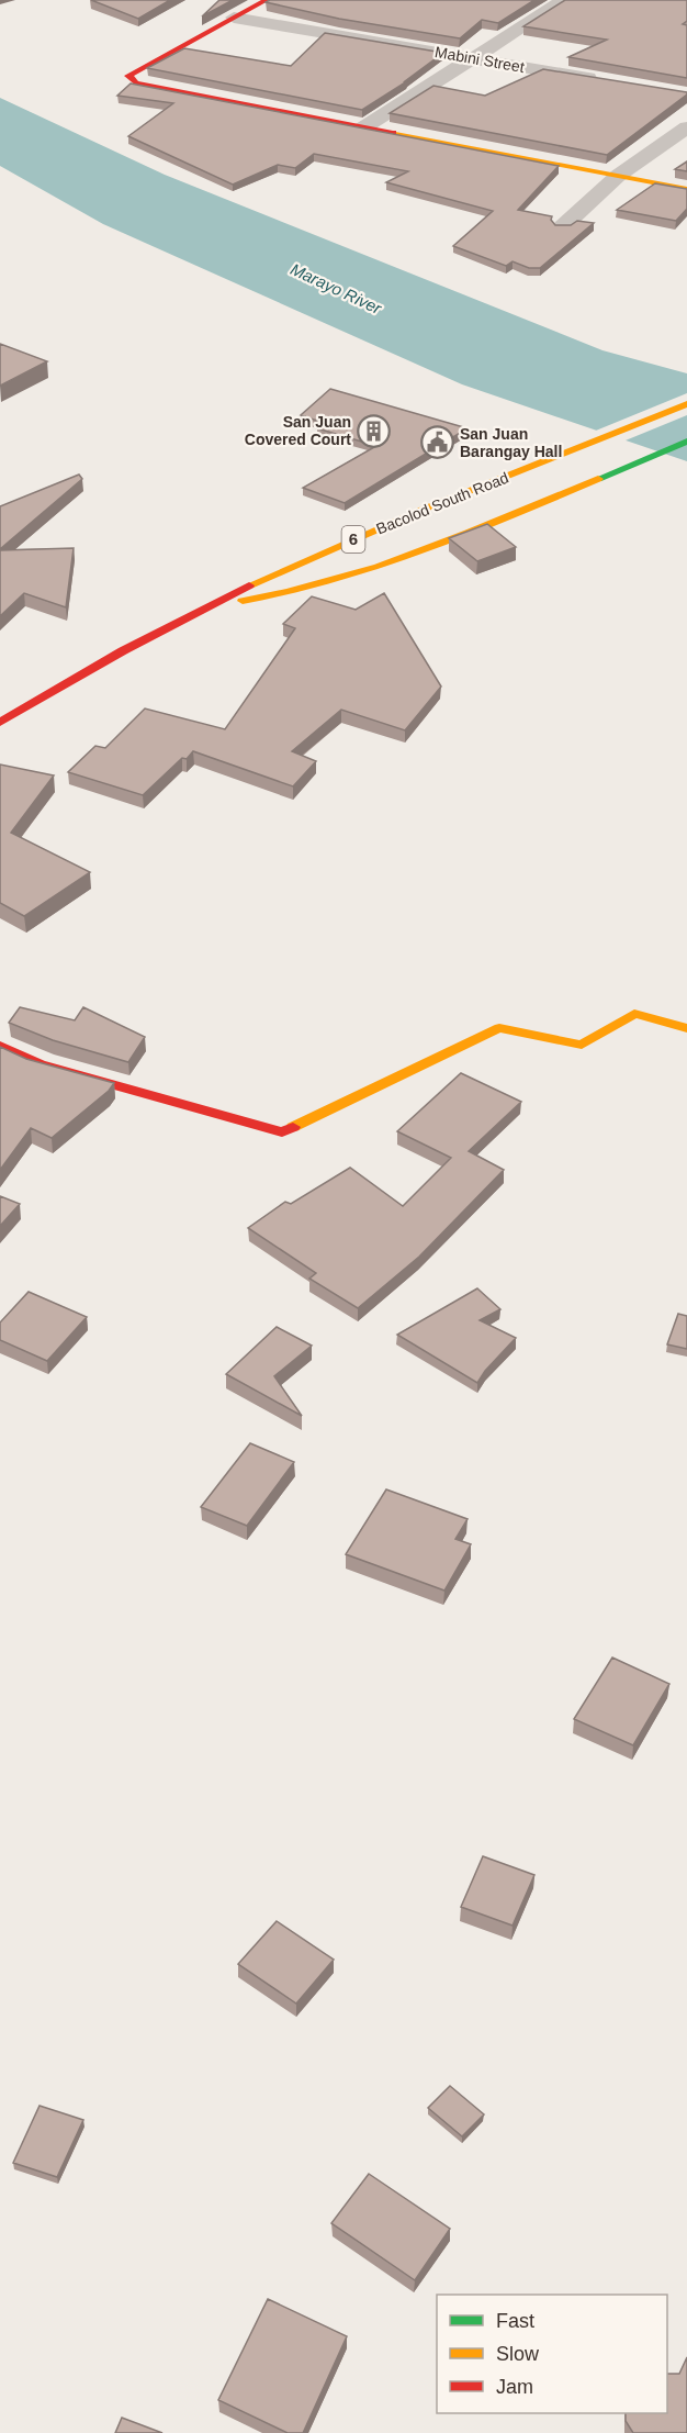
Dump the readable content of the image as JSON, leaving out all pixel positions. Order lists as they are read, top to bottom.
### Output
{
  "streets": {
    "main road": ["Bacolod South Road", "6"],
    "street": ["Mabini Street"]
  },
  "water": ["Marayo River"],
  "places": {
    "building": ["San Juan Covered Court"],
    "public building": ["San Juan Barangay Hall"]
  },
  "legend": ["Fast", "Slow", "Jam"]
}
